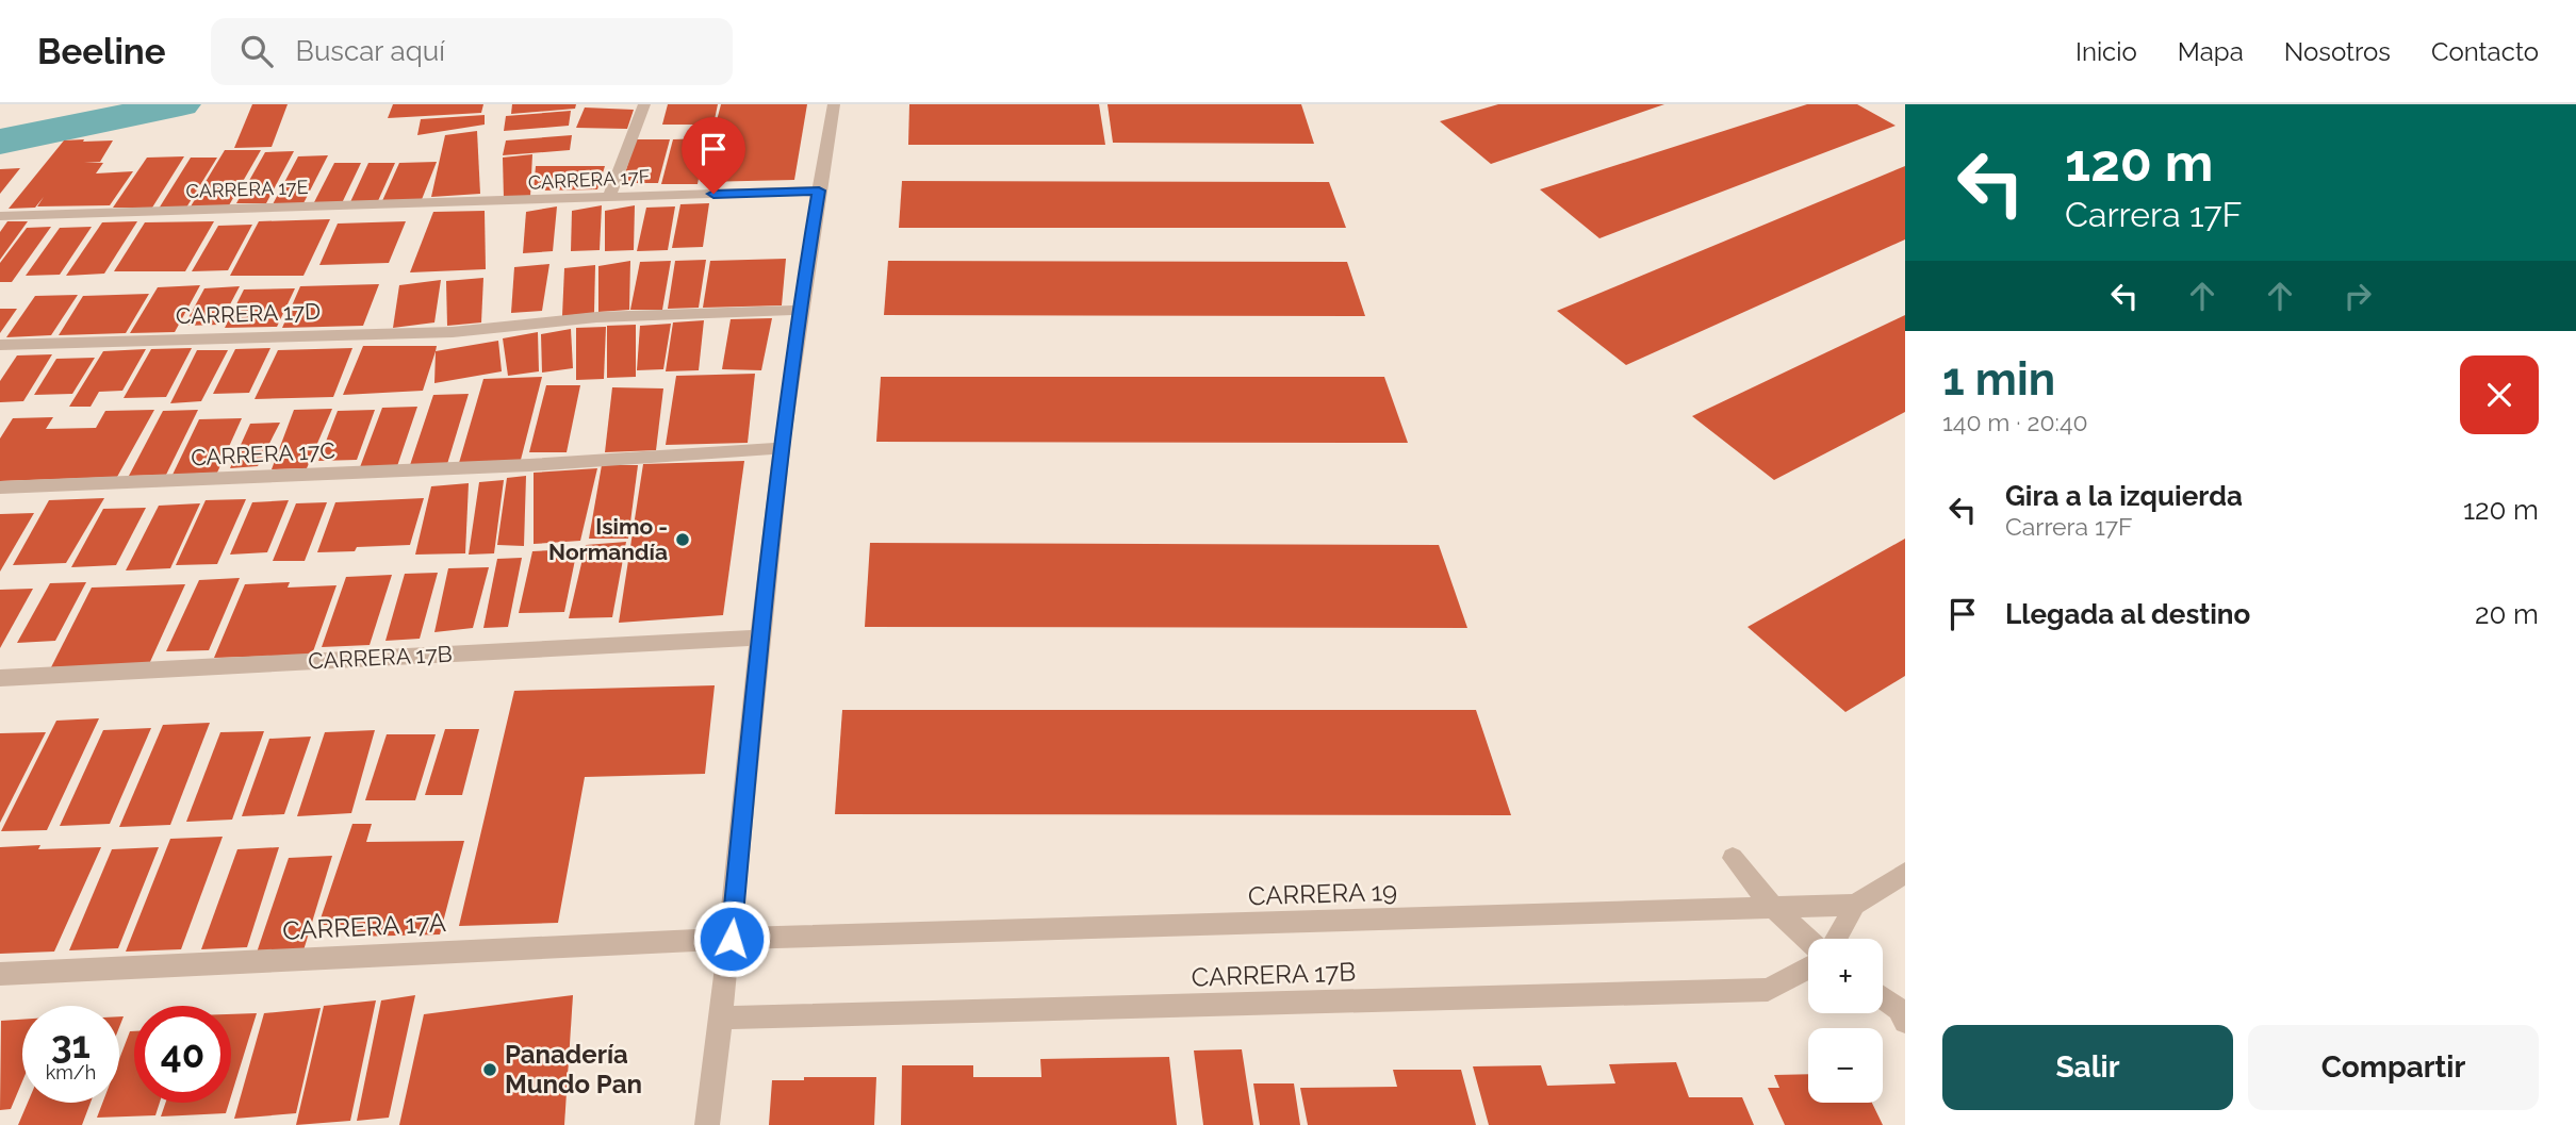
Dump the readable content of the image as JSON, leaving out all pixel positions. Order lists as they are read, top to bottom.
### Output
{
  "streets": {
    "street": [
      "CARRERA 17F",
      "CARRERA 17E",
      "CARRERA 17D",
      "CARRERA 17C",
      "CARRERA 17B",
      "CARRERA 19",
      "CARRERA 17A"
    ]
  },
  "crossings": [
    ["CARRERA 17F", "CARRERA 17E"],
    ["CARRERA 19", "CARRERA 17A"]
  ],
  "places": ["Isimo - Normandía", "Panadería Mundo Pan"],
  "page": {
    "header": "Beeline",
    "search": "Buscar aquí",
    "nav": [
      "Inicio",
      "Mapa",
      "Nosotros",
      "Contacto"
    ],
    "turn": ["120 m", "Carrera 17F"],
    "heading": ["1 min", "140 m · 20:40"],
    "list": [
      {
        "name": "Gira a la izquierda",
        "note": "Carrera 17F",
        "value": "120 m"
      },
      {
        "name": "Llegada al destino",
        "value": "20 m"
      }
    ],
    "map_buttons": ["+", "−"],
    "speed": "31 km/h",
    "limit": "40",
    "buttons": ["Salir", "Compartir"]
  }
}
